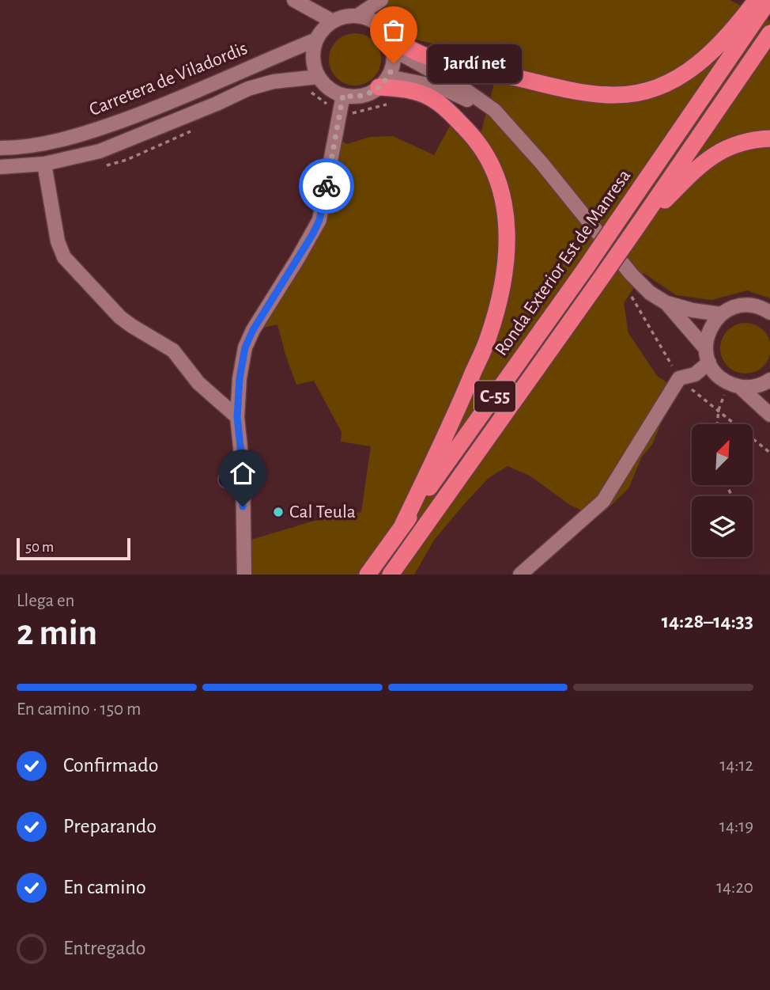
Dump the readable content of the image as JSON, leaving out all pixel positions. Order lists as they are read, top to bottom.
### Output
{
  "streets": {
    "highway": ["Ronda Exterior Est de Manresa", "C-55"],
    "street": ["Carretera de Viladordis"]
  },
  "places": ["Jardí net", "Cal Teula"],
  "scale_bar": "50 m",
  "north": "top right",
  "page": {
    "bubble": "Jardí net",
    "scale": "50 m",
    "heading": ["2 min", "Llega en", "14:28–14:33"],
    "bar": "En camino · 150 m",
    "list": [
      ["Confirmado", "14:12"],
      ["Preparando", "14:19"],
      ["En camino", "14:20"],
      "Entregado"
    ]
  }
}
